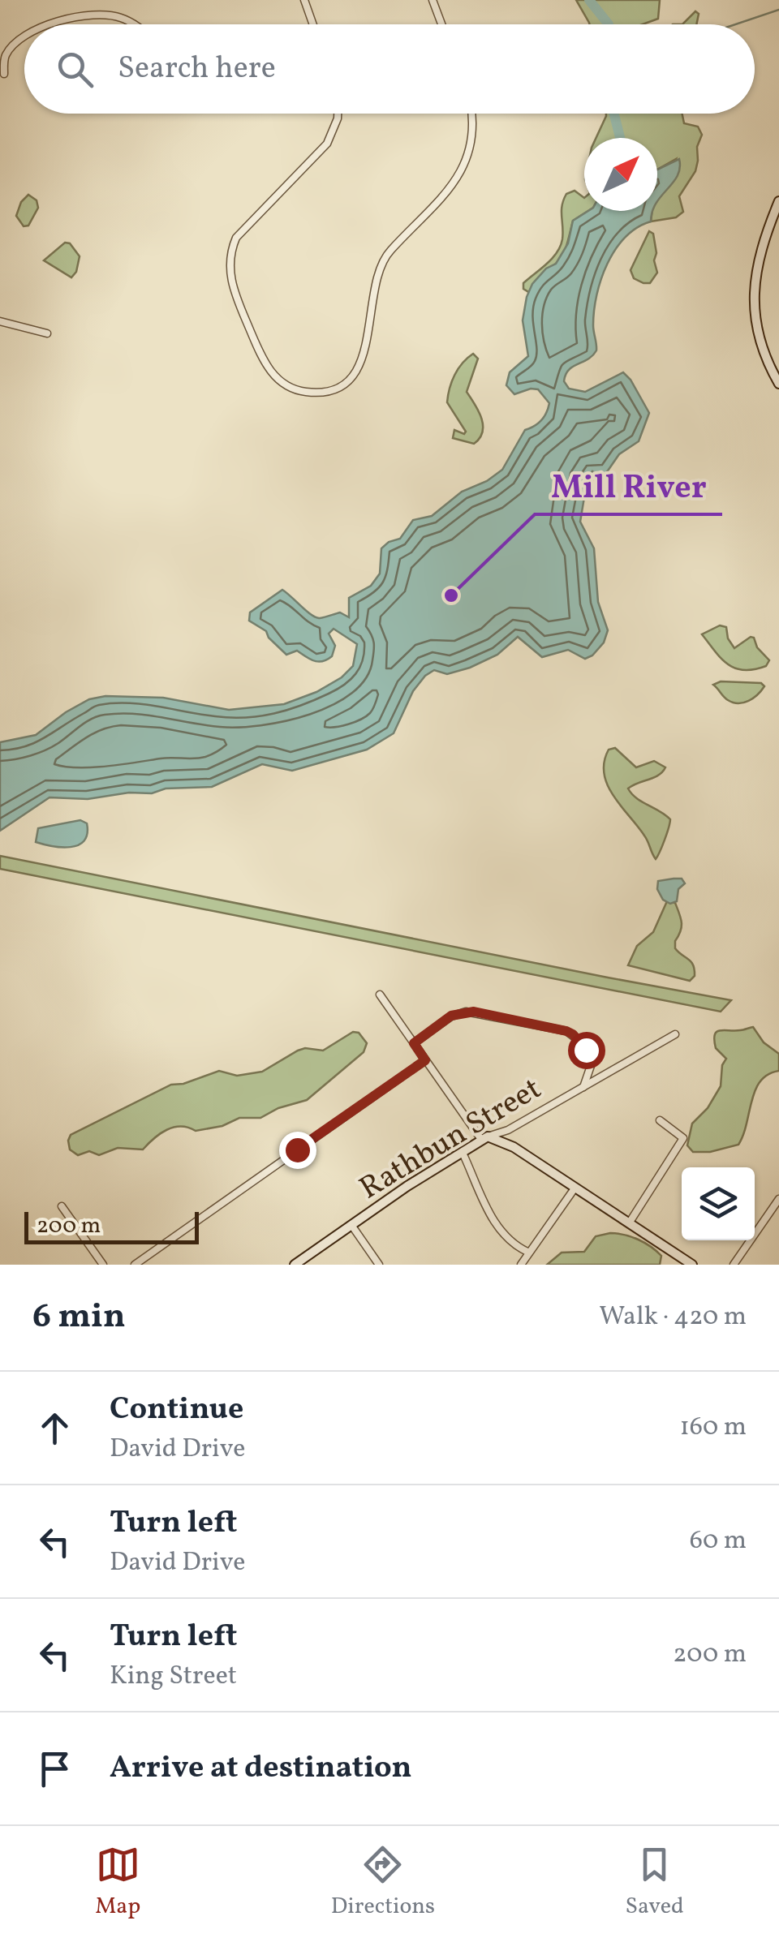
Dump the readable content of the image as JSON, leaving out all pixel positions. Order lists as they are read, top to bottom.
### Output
{
  "streets": {
    "street": ["Rathbun Street"]
  },
  "places": ["Mill River"],
  "scale_bar": "200 m",
  "north": "top right",
  "page": {
    "search": "Search here",
    "scale": "200 m",
    "heading": ["6 min", "Walk · 420 m"],
    "list": [
      ["Continue", "David Drive", "160 m"],
      ["Turn left", "David Drive", "60 m"],
      ["Turn left", "King Street", "200 m"],
      "Arrive at destination"
    ],
    "nav": ["Map", "Directions", "Saved"]
  }
}
